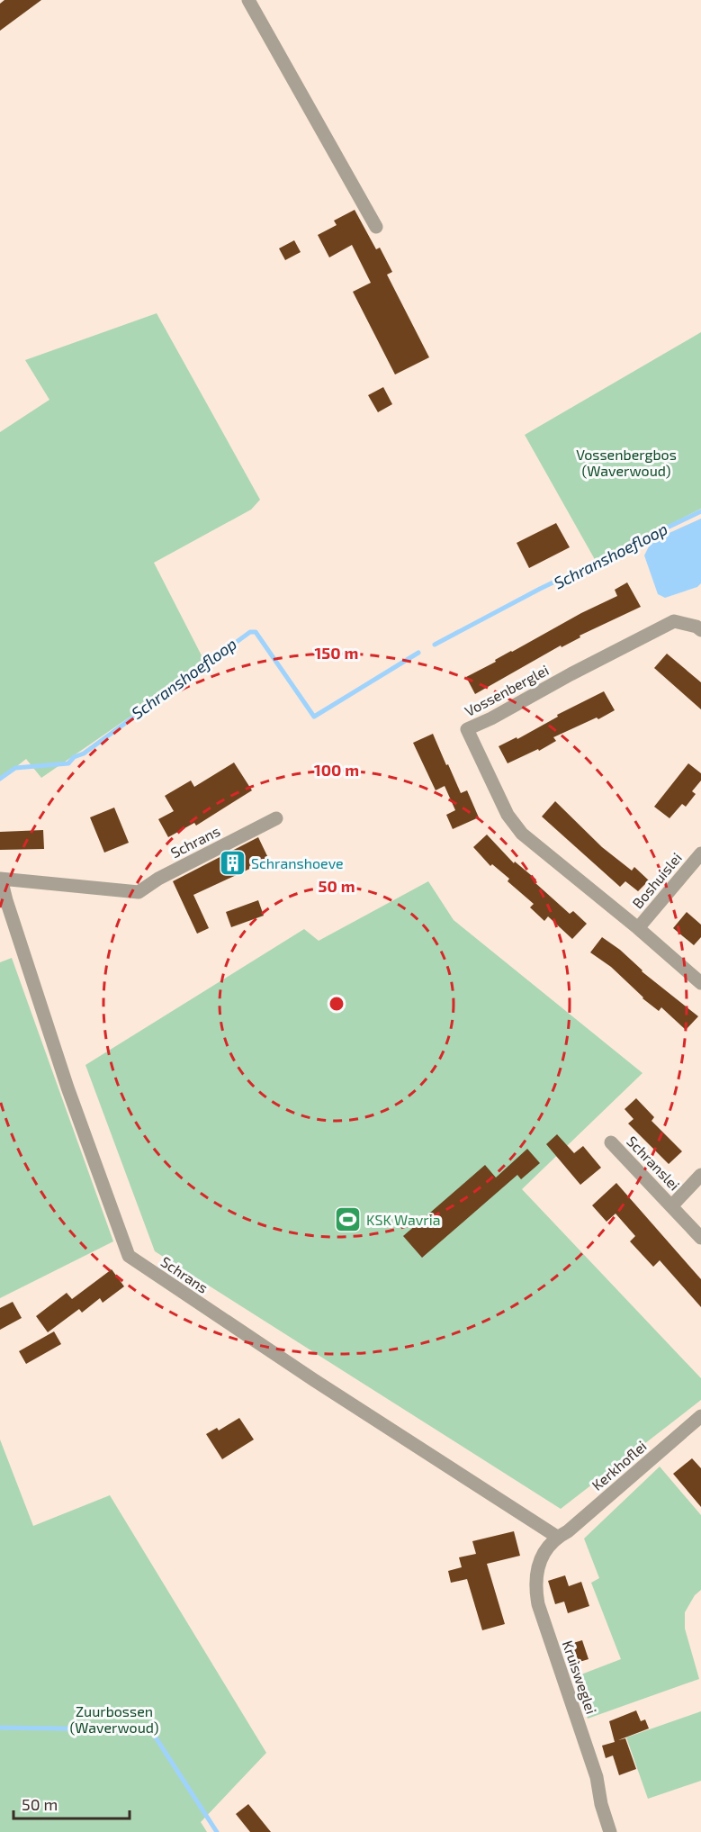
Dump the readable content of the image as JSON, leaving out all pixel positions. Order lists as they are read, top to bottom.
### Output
{
  "streets": {
    "street": [
      "Vossenberglei",
      "Schrans",
      "Boshuislei",
      "Schranslei",
      "Kerkhoflei",
      "Kruisweglei"
    ]
  },
  "crossings": [
    ["Vossenberglei", "Boshuislei"],
    ["Schrans", "Kerkhoflei"],
    ["Schrans", "Kruisweglei"],
    ["Kerkhoflei", "Kruisweglei"]
  ],
  "water": ["Schranshoefloop"],
  "parks": ["Vossenbergbos (Waverwoud)", "Zuurbossen (Waverwoud)"],
  "places": {
    "building": ["Schranshoeve"],
    "sports": ["KSK Wavria"]
  },
  "scale_bar": "50 m",
  "rings": ["150 m", "100 m", "50 m"]
}
